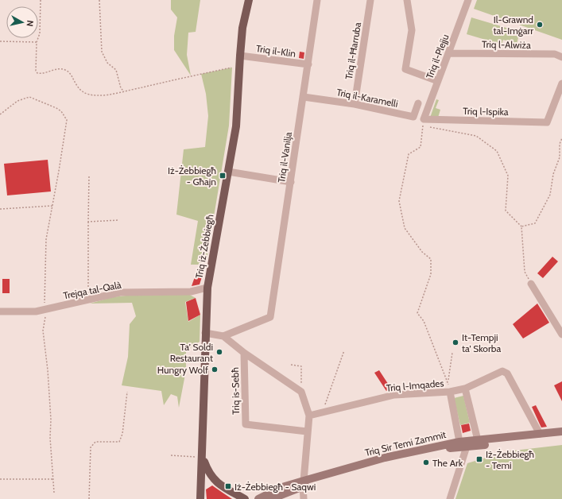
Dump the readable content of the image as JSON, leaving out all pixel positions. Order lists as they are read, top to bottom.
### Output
{
  "streets": {
    "main road": ["Triq iż-Żebbiegħ", "Triq Sir Temi Zammit"],
    "street": [
      "Triq l-Alwiża",
      "Triq il-Klin",
      "Triq il-Ħarruba",
      "Triq il-Plejju",
      "Triq il-Karamelli",
      "Triq l-Ispika",
      "Triq il-Vanilja",
      "Trejqa tal-Qalà",
      "Triq l-Imqades",
      "Triq is-Sebħ"
    ]
  },
  "crossings": [
    ["Triq l-Alwiża", "Triq il-Plejju"],
    ["Triq il-Klin", "Triq il-Vanilja"],
    ["Triq il-Klin", "Triq iż-Żebbiegħ"],
    ["Triq il-Ħarruba", "Triq il-Karamelli"],
    ["Triq il-Plejju", "Triq l-Ispika"],
    ["Triq il-Karamelli", "Triq il-Vanilja"],
    ["Triq iż-Żebbiegħ", "Trejqa tal-Qalà"],
    ["Triq l-Imqades", "Triq Sir Temi Zammit"]
  ],
  "places": {
    "other": [
      "Il-Grawnd tal-Imġarr",
      "It-Tempji ta' Skorba",
      "Ta' Soldi Restaurant",
      "Hungry Wolf",
      "The Ark"
    ],
    "transit": ["Iż-Żebbiegħ - Għajn", "Iż-Żebbiegħ - Temi", "Iż-Żebbiegħ - Saqwi"]
  },
  "north": "right"
}
